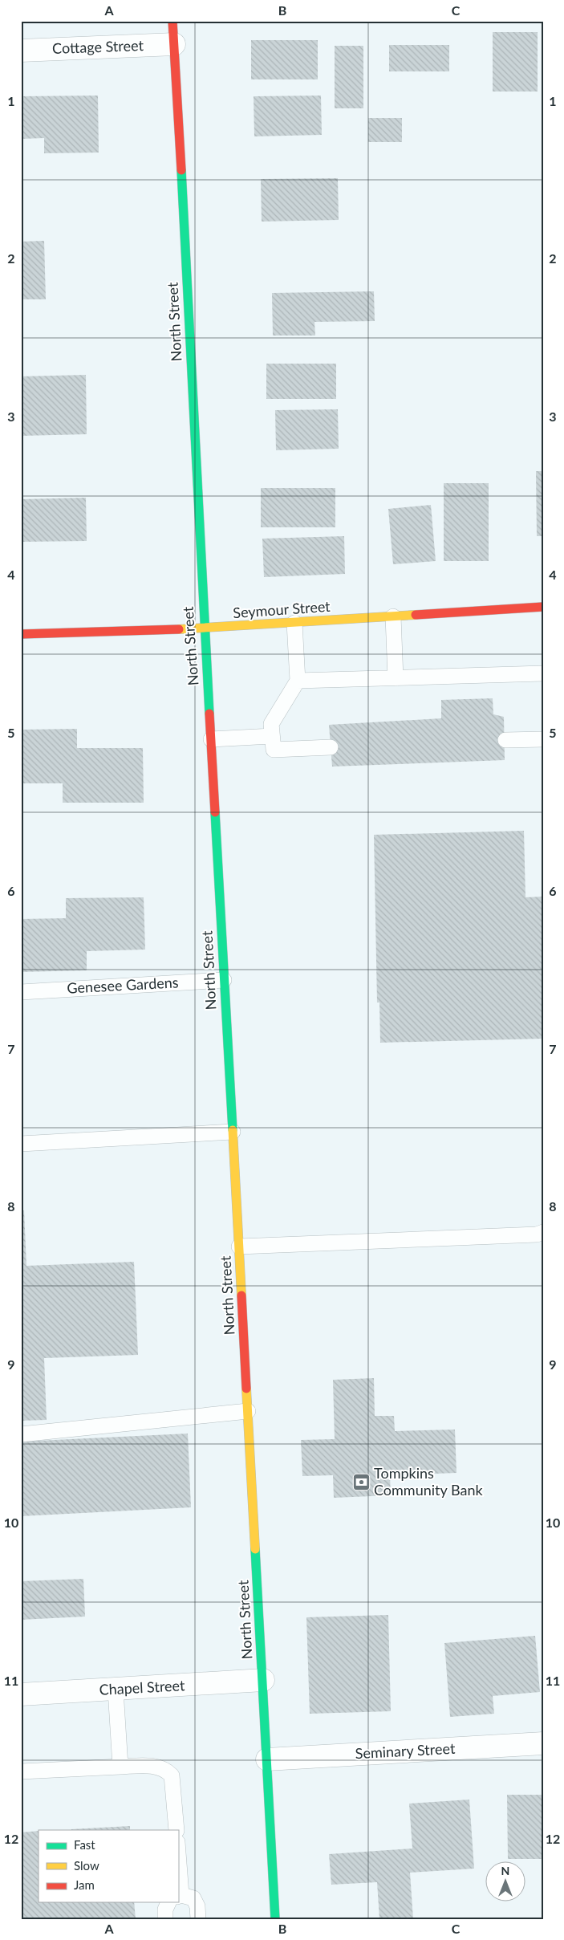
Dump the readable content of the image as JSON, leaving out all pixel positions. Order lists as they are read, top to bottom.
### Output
{
  "streets": {
    "main road": ["North Street", "Seymour Street"],
    "street": ["Cottage Street", "Chapel Street", "Seminary Street"],
    "lane": ["Genesee Gardens"]
  },
  "crossings": [
    ["Cottage Street", "North Street"],
    ["North Street", "Seymour Street"],
    ["North Street", "Genesee Gardens"],
    ["North Street", "Chapel Street"],
    ["North Street", "Seminary Street"]
  ],
  "places": {
    "bank": ["Tompkins Community Bank"]
  },
  "legend": ["Fast", "Slow", "Jam"],
  "north": "top",
  "grid": {
    "columns": ["A", "B", "C"],
    "rows": [
      "1",
      "2",
      "3",
      "4",
      "5",
      "6",
      "7",
      "8",
      "9",
      "10",
      "11",
      "12"
    ]
  }
}
